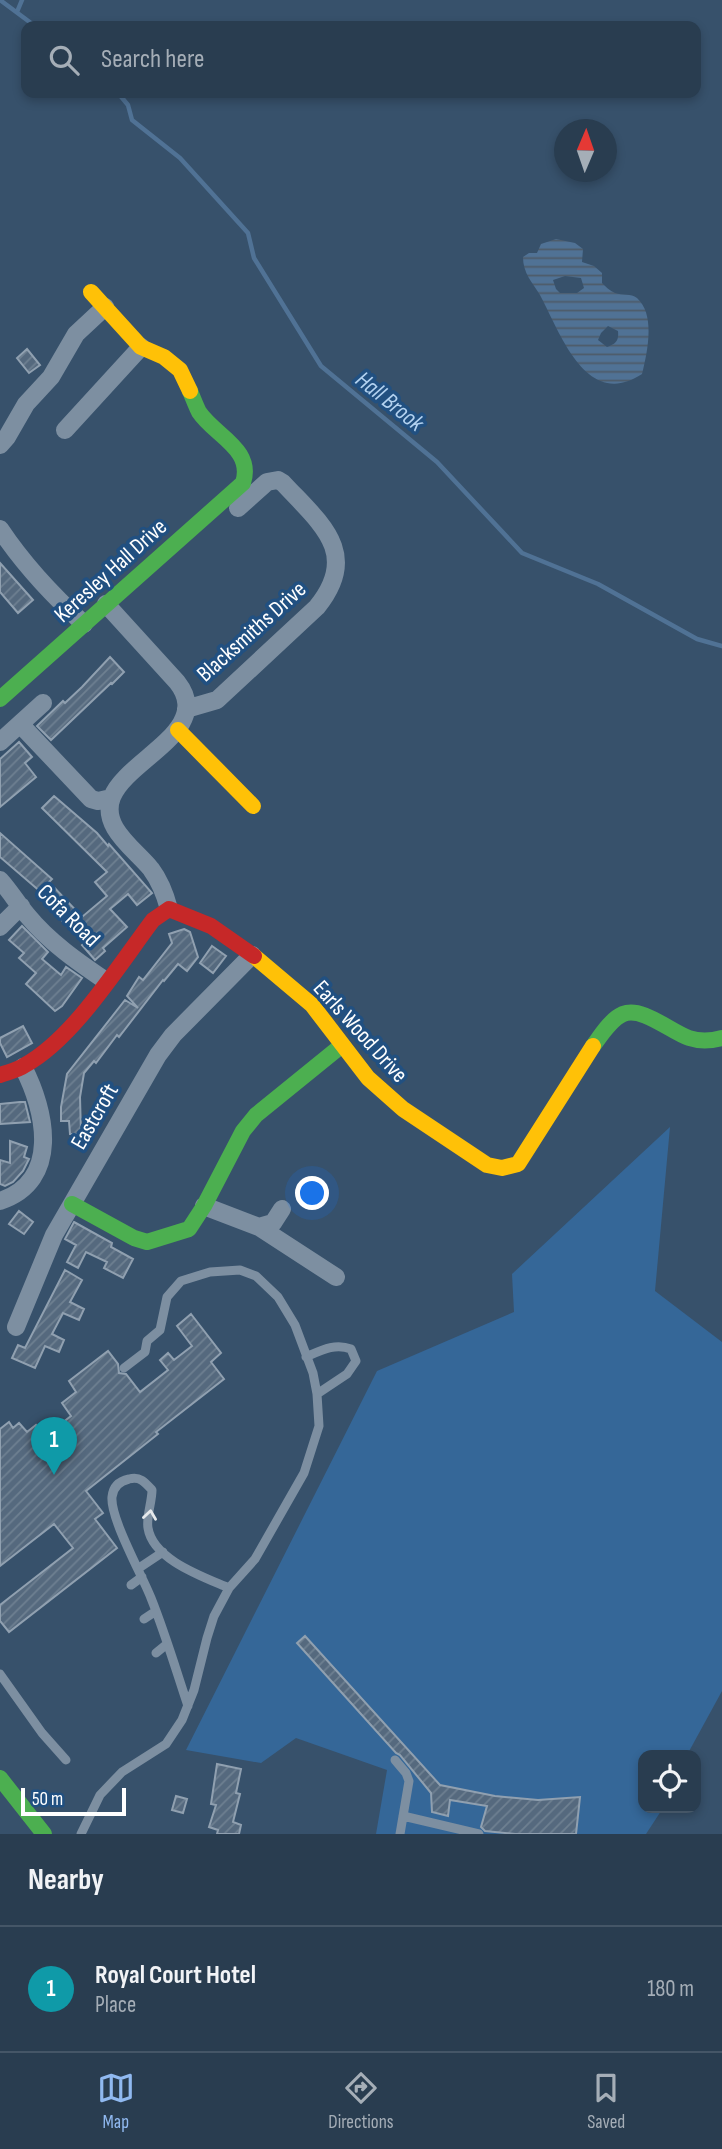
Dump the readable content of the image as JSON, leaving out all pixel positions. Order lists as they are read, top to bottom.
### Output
{
  "streets": {
    "street": [
      "Keresley Hall Drive",
      "Blacksmiths Drive",
      "Cofa Road",
      "Earls Wood Drive",
      "Eastcroft"
    ]
  },
  "crossings": [
    ["Earls Wood Drive", "Eastcroft"]
  ],
  "water": ["Hall Brook"],
  "scale_bar": "50 m",
  "north": "top",
  "page": {
    "search": "Search here",
    "pins": "1",
    "scale": "50 m",
    "heading": "Nearby",
    "list": [
      {
        "mark": "1",
        "name": "Royal Court Hotel",
        "note": "Place",
        "value": "180 m"
      }
    ],
    "nav": ["Map", "Directions", "Saved"]
  }
}
